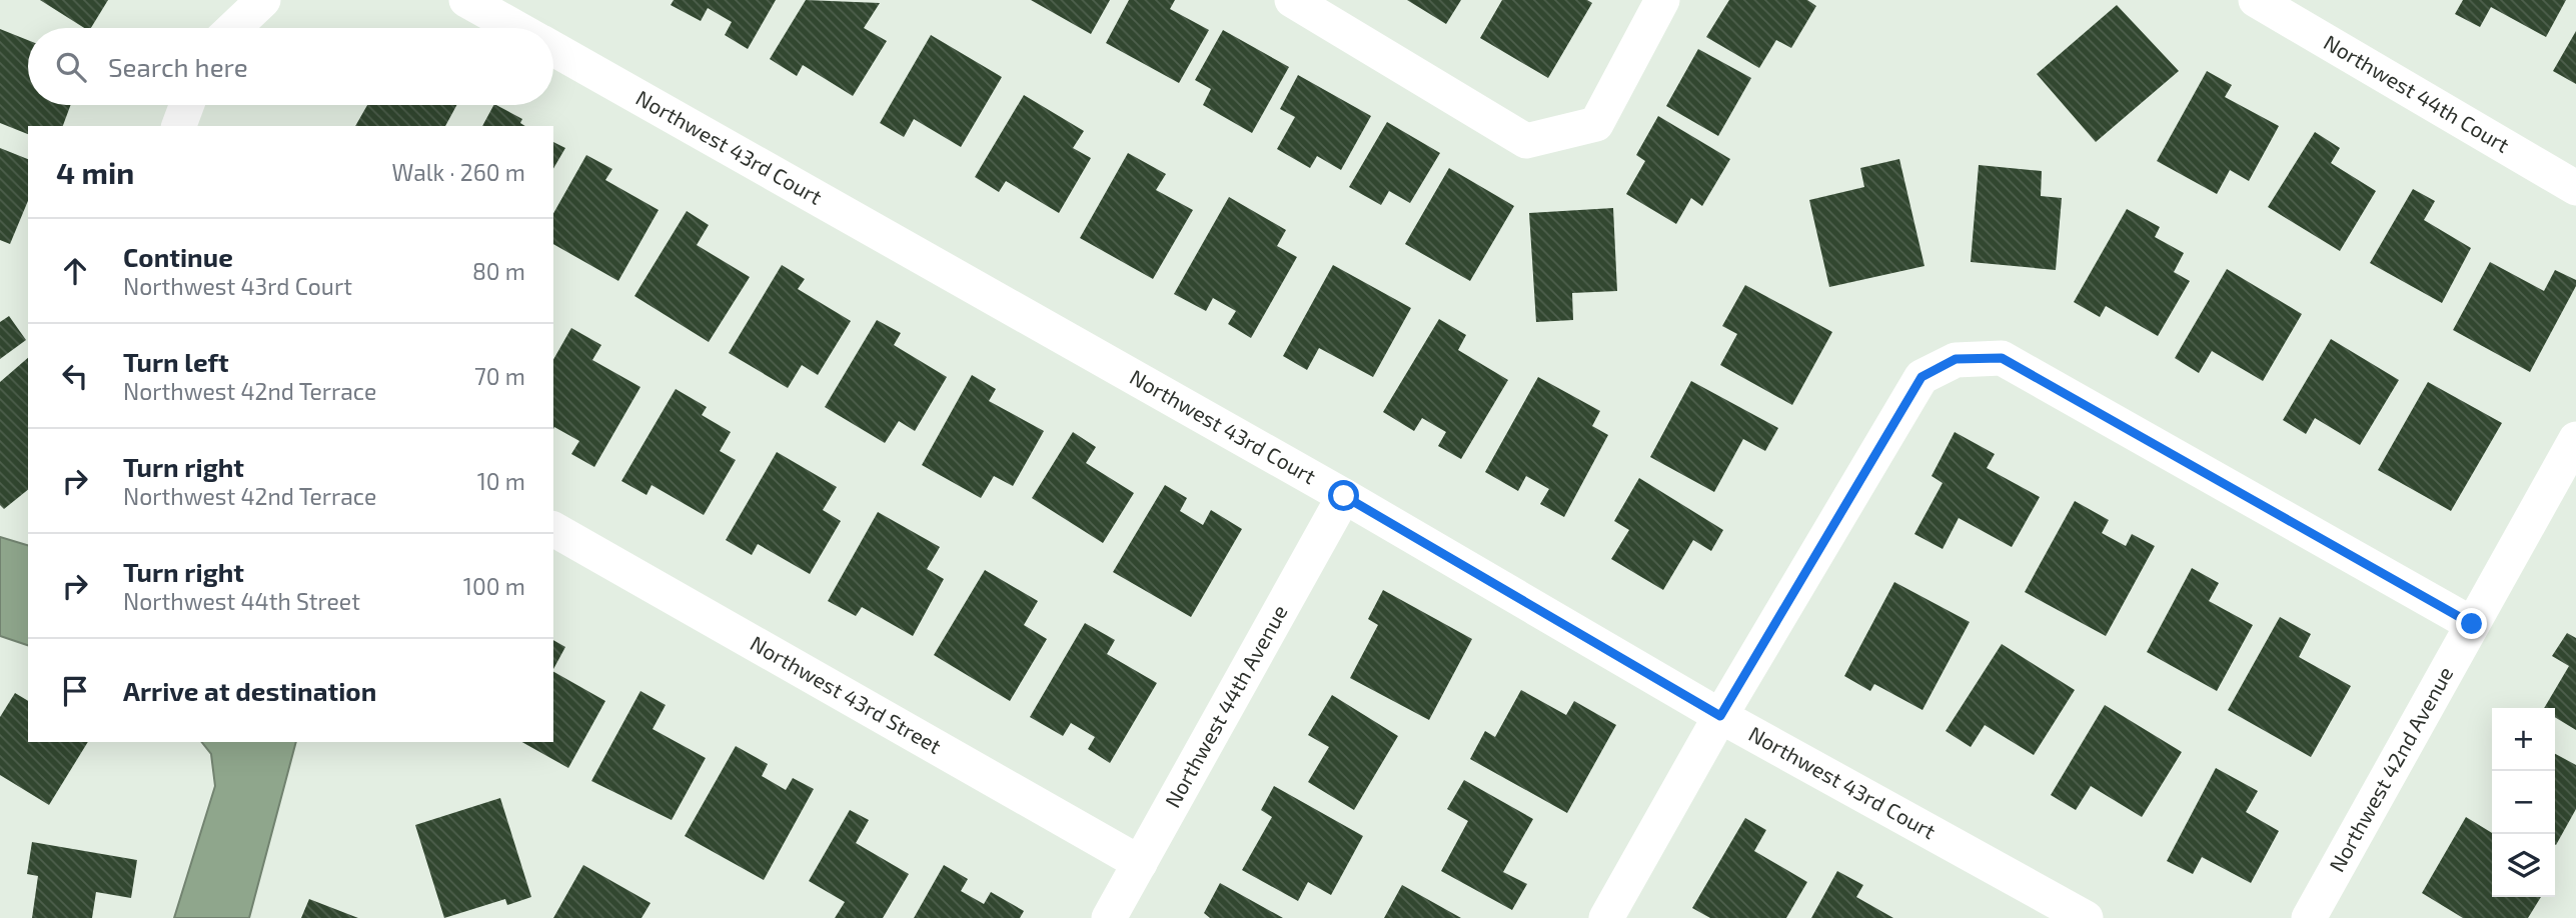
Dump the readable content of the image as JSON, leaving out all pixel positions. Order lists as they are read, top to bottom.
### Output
{
  "streets": {
    "street": [
      "Northwest 44th Court",
      "Northwest 43rd Court",
      "Northwest 43rd Street",
      "Northwest 44th Avenue",
      "Northwest 42nd Avenue"
    ]
  },
  "crossings": [
    ["Northwest 43rd Court", "Northwest 44th Avenue"],
    ["Northwest 43rd Street", "Northwest 44th Avenue"]
  ],
  "page": {
    "search": "Search here",
    "heading": ["4 min", "Walk · 260 m"],
    "list": [
      ["Continue", "Northwest 43rd Court", "80 m"],
      ["Turn left", "Northwest 42nd Terrace", "70 m"],
      ["Turn right", "Northwest 42nd Terrace", "10 m"],
      ["Turn right", "Northwest 44th Street", "100 m"],
      "Arrive at destination"
    ],
    "map_buttons": ["+", "−"]
  }
}
